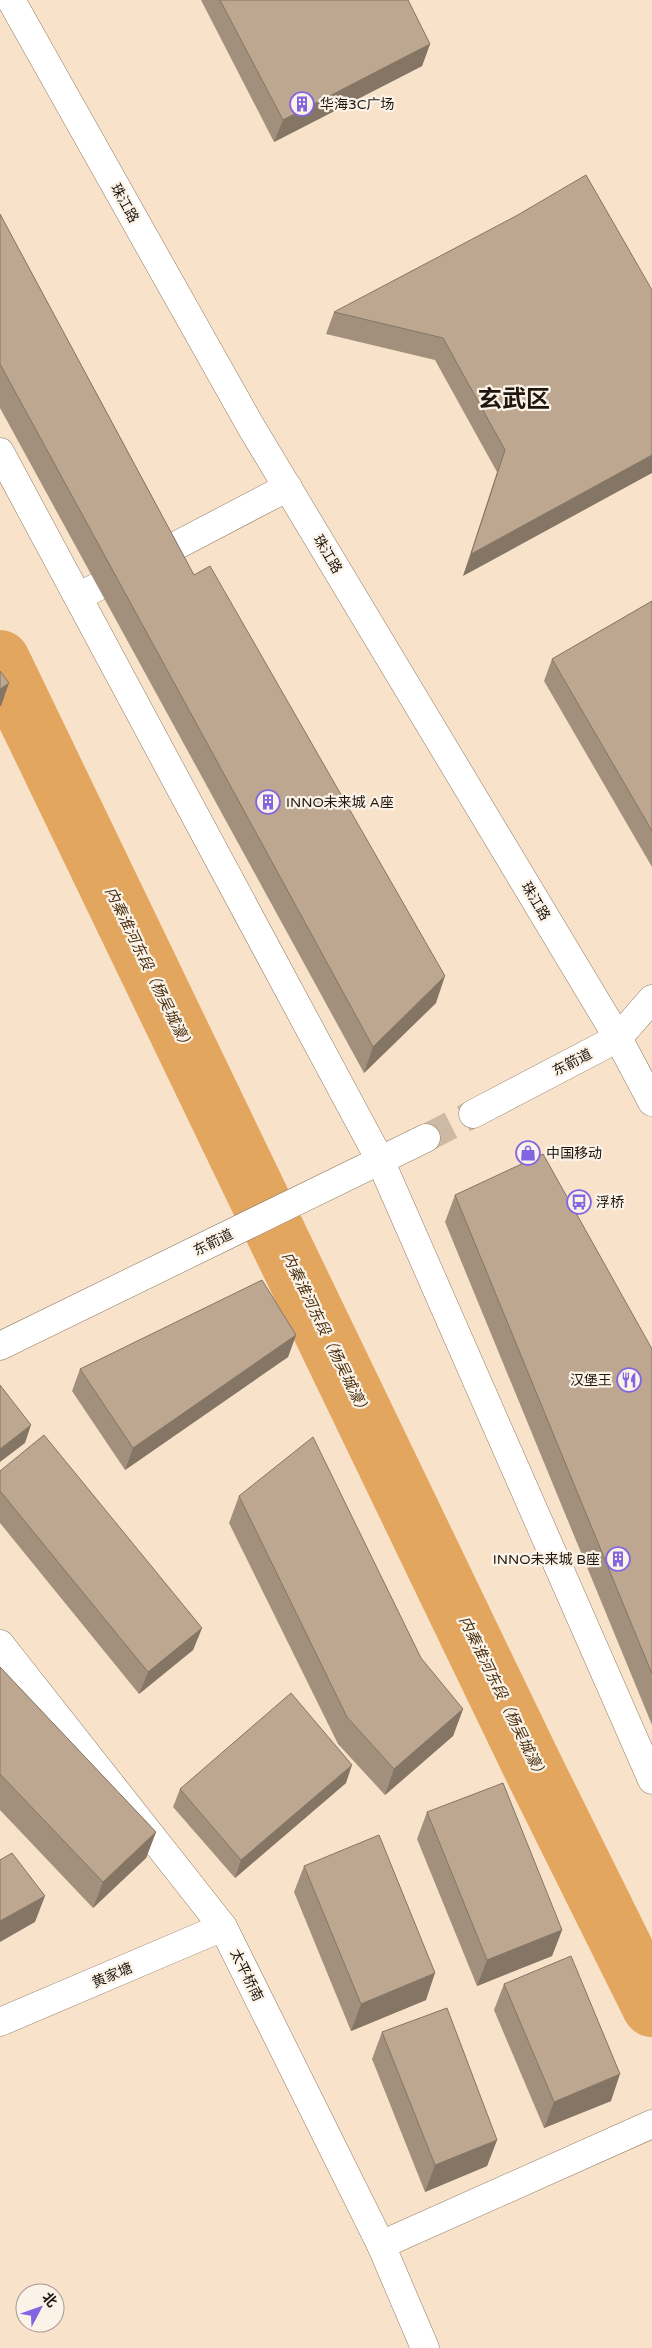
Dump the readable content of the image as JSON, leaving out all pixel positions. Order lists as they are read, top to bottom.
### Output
{
  "streets": {
    "street": [
      "珠江路",
      "东箭道",
      "黄家塘",
      "太平桥南"
    ]
  },
  "crossings": [
    ["珠江路", "东箭道"],
    ["黄家塘", "太平桥南"]
  ],
  "districts": ["玄武区"],
  "water": ["内秦淮河东段（杨吴城濠）"],
  "places": {
    "building": ["华海3C广场", "INNO未来城 A座", "INNO未来城 B座"],
    "shop": ["中国移动"],
    "bus stop": ["浮桥"],
    "restaurant": ["汉堡王"]
  },
  "north": "top right"
}
